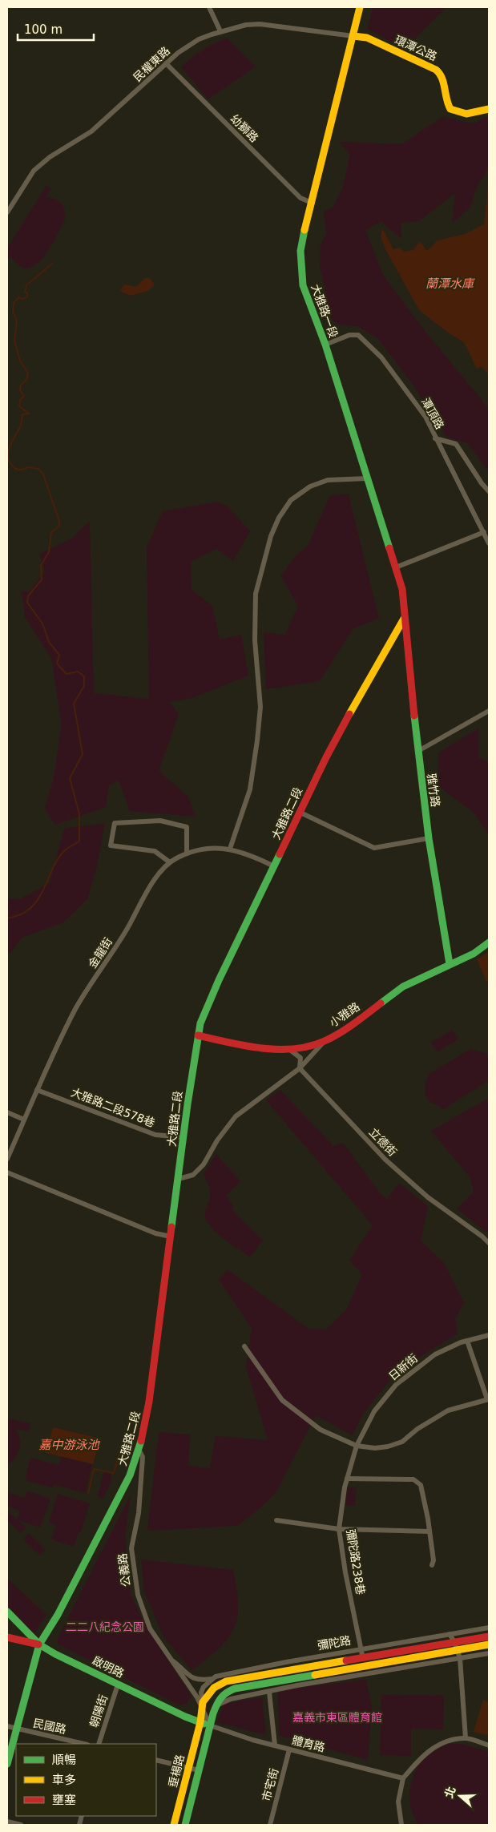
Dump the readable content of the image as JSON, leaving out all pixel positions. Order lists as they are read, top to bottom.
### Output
{
  "streets": {
    "street": [
      "環潭公路",
      "民權東路",
      "幼獅路",
      "大雅路一段",
      "潭頂路",
      "雅竹路",
      "大雅路二段",
      "金龍街",
      "小雅路",
      "大雅路二段578巷",
      "立德街",
      "日新街",
      "彌陀路238巷",
      "公義路",
      "彌陀路",
      "啟明路",
      "朝陽街",
      "民國路",
      "體育路",
      "垂楊路",
      "市宅街"
    ]
  },
  "crossings": [
    ["環潭公路", "民權東路"],
    ["環潭公路", "大雅路一段"],
    ["民權東路", "幼獅路"],
    ["民權東路", "大雅路一段"],
    ["幼獅路", "大雅路一段"],
    ["大雅路一段", "潭頂路"],
    ["大雅路一段", "雅竹路"],
    ["大雅路一段", "大雅路二段"],
    ["雅竹路", "大雅路二段"],
    ["雅竹路", "小雅路"],
    ["大雅路二段", "金龍街"],
    ["大雅路二段", "小雅路"],
    ["大雅路二段", "大雅路二段578巷"],
    ["大雅路二段", "公義路"],
    ["大雅路二段", "啟明路"],
    ["大雅路二段", "民國路"],
    ["金龍街", "大雅路二段578巷"],
    ["日新街", "彌陀路238巷"],
    ["彌陀路238巷", "彌陀路"],
    ["公義路", "彌陀路"],
    ["公義路", "啟明路"],
    ["公義路", "體育路"],
    ["公義路", "垂楊路"],
    ["啟明路", "朝陽街"],
    ["啟明路", "體育路"],
    ["啟明路", "垂楊路"],
    ["體育路", "垂楊路"],
    ["體育路", "市宅街"]
  ],
  "water": ["蘭潭水庫", "嘉中游泳池"],
  "parks": ["二二八紀念公園", "嘉義市東區體育館"],
  "legend": ["順暢", "車多", "壅塞"],
  "scale_bar": "100 m",
  "north": "left"
}
